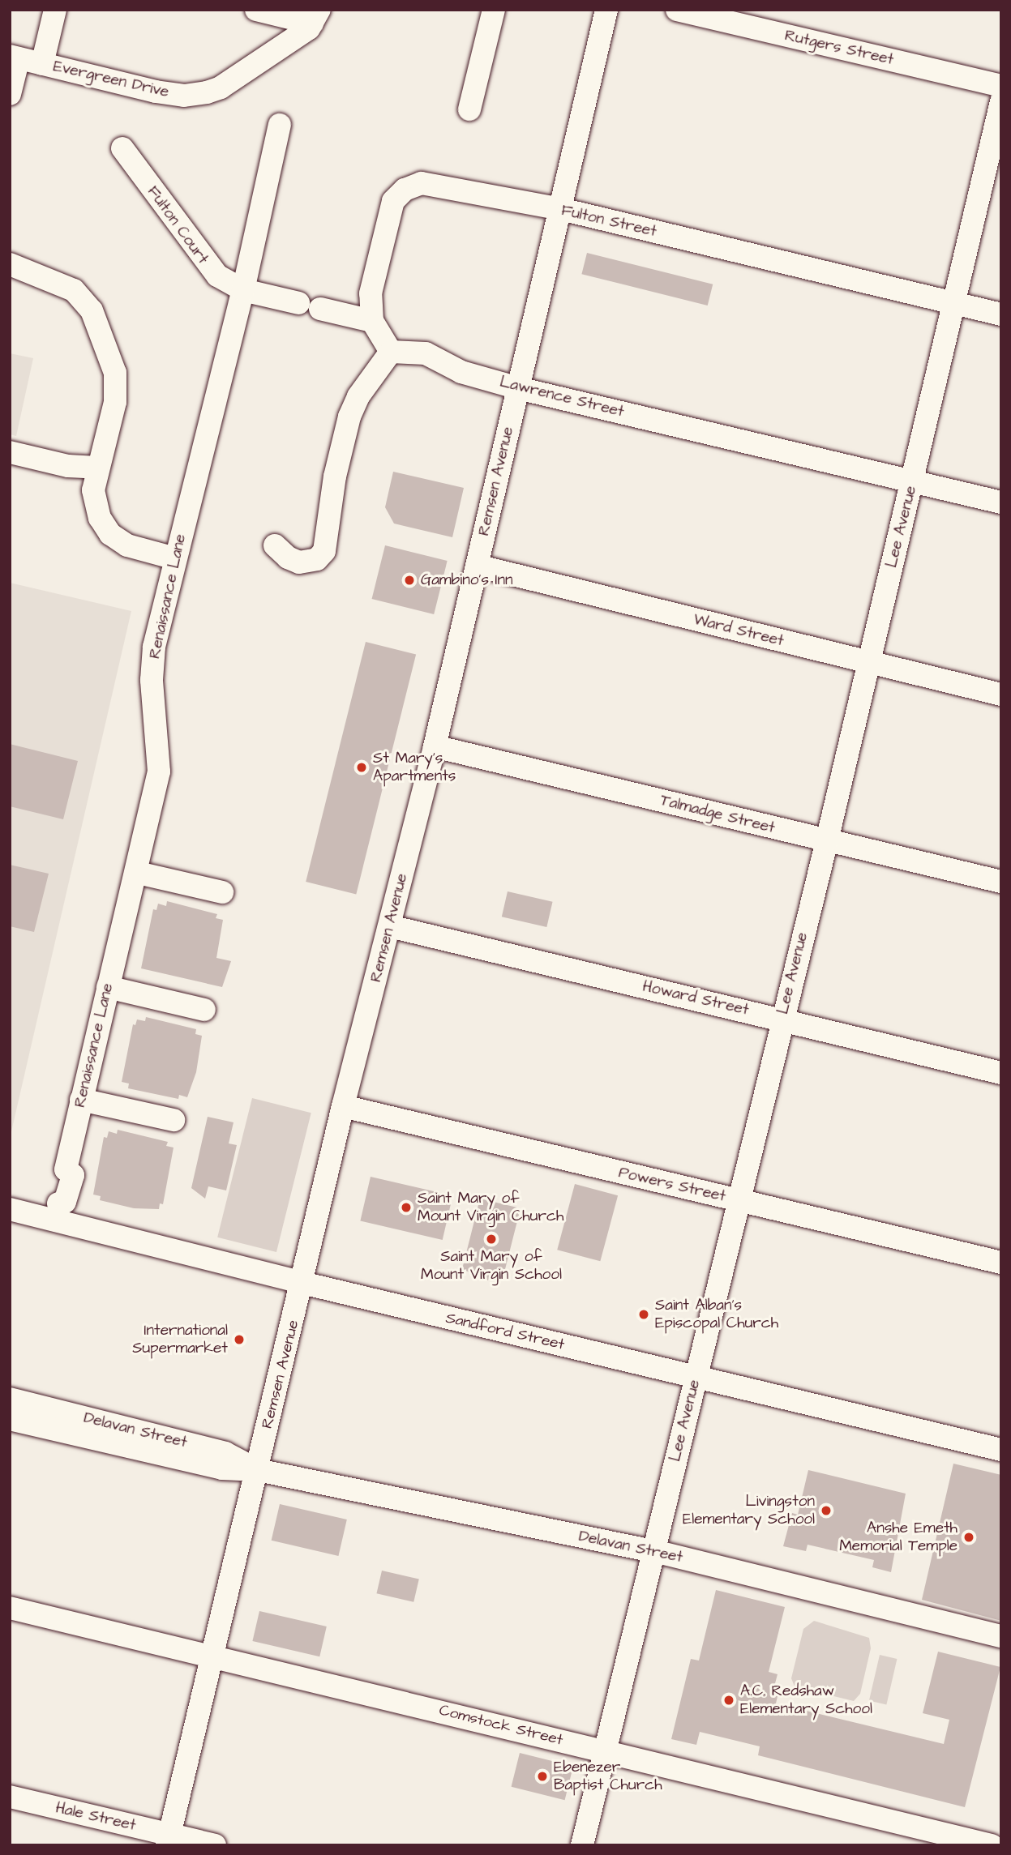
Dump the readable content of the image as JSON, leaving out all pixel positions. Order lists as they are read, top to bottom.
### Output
{
  "streets": {
    "street": [
      "Rutgers Street",
      "Evergreen Drive",
      "Fulton Street",
      "Fulton Court",
      "Lawrence Street",
      "Remsen Avenue",
      "Lee Avenue",
      "Renaissance Lane",
      "Ward Street",
      "Talmadge Street",
      "Howard Street",
      "Powers Street",
      "Sandford Street",
      "Delavan Street",
      "Comstock Street",
      "Hale Street"
    ]
  },
  "crossings": [
    ["Fulton Street", "Remsen Avenue"],
    ["Fulton Street", "Lee Avenue"],
    ["Fulton Court", "Renaissance Lane"],
    ["Lawrence Street", "Remsen Avenue"],
    ["Lawrence Street", "Lee Avenue"],
    ["Remsen Avenue", "Ward Street"],
    ["Remsen Avenue", "Talmadge Street"],
    ["Remsen Avenue", "Howard Street"],
    ["Remsen Avenue", "Powers Street"],
    ["Remsen Avenue", "Sandford Street"],
    ["Remsen Avenue", "Delavan Street"],
    ["Remsen Avenue", "Comstock Street"],
    ["Remsen Avenue", "Hale Street"],
    ["Lee Avenue", "Ward Street"],
    ["Lee Avenue", "Talmadge Street"],
    ["Lee Avenue", "Howard Street"],
    ["Lee Avenue", "Powers Street"],
    ["Lee Avenue", "Sandford Street"],
    ["Lee Avenue", "Delavan Street"],
    ["Lee Avenue", "Comstock Street"],
    ["Renaissance Lane", "Sandford Street"]
  ],
  "places": [
    "Gambino's Inn",
    "St Mary's Apartments",
    "Saint Mary of Mount Virgin Church",
    "Saint Mary of Mount Virgin School",
    "Saint Alban's Episcopal Church",
    "International Supermarket",
    "Livingston Elementary School",
    "Anshe Emeth Memorial Temple",
    "A.C. Redshaw Elementary School",
    "Ebenezer Baptist Church"
  ]
}
